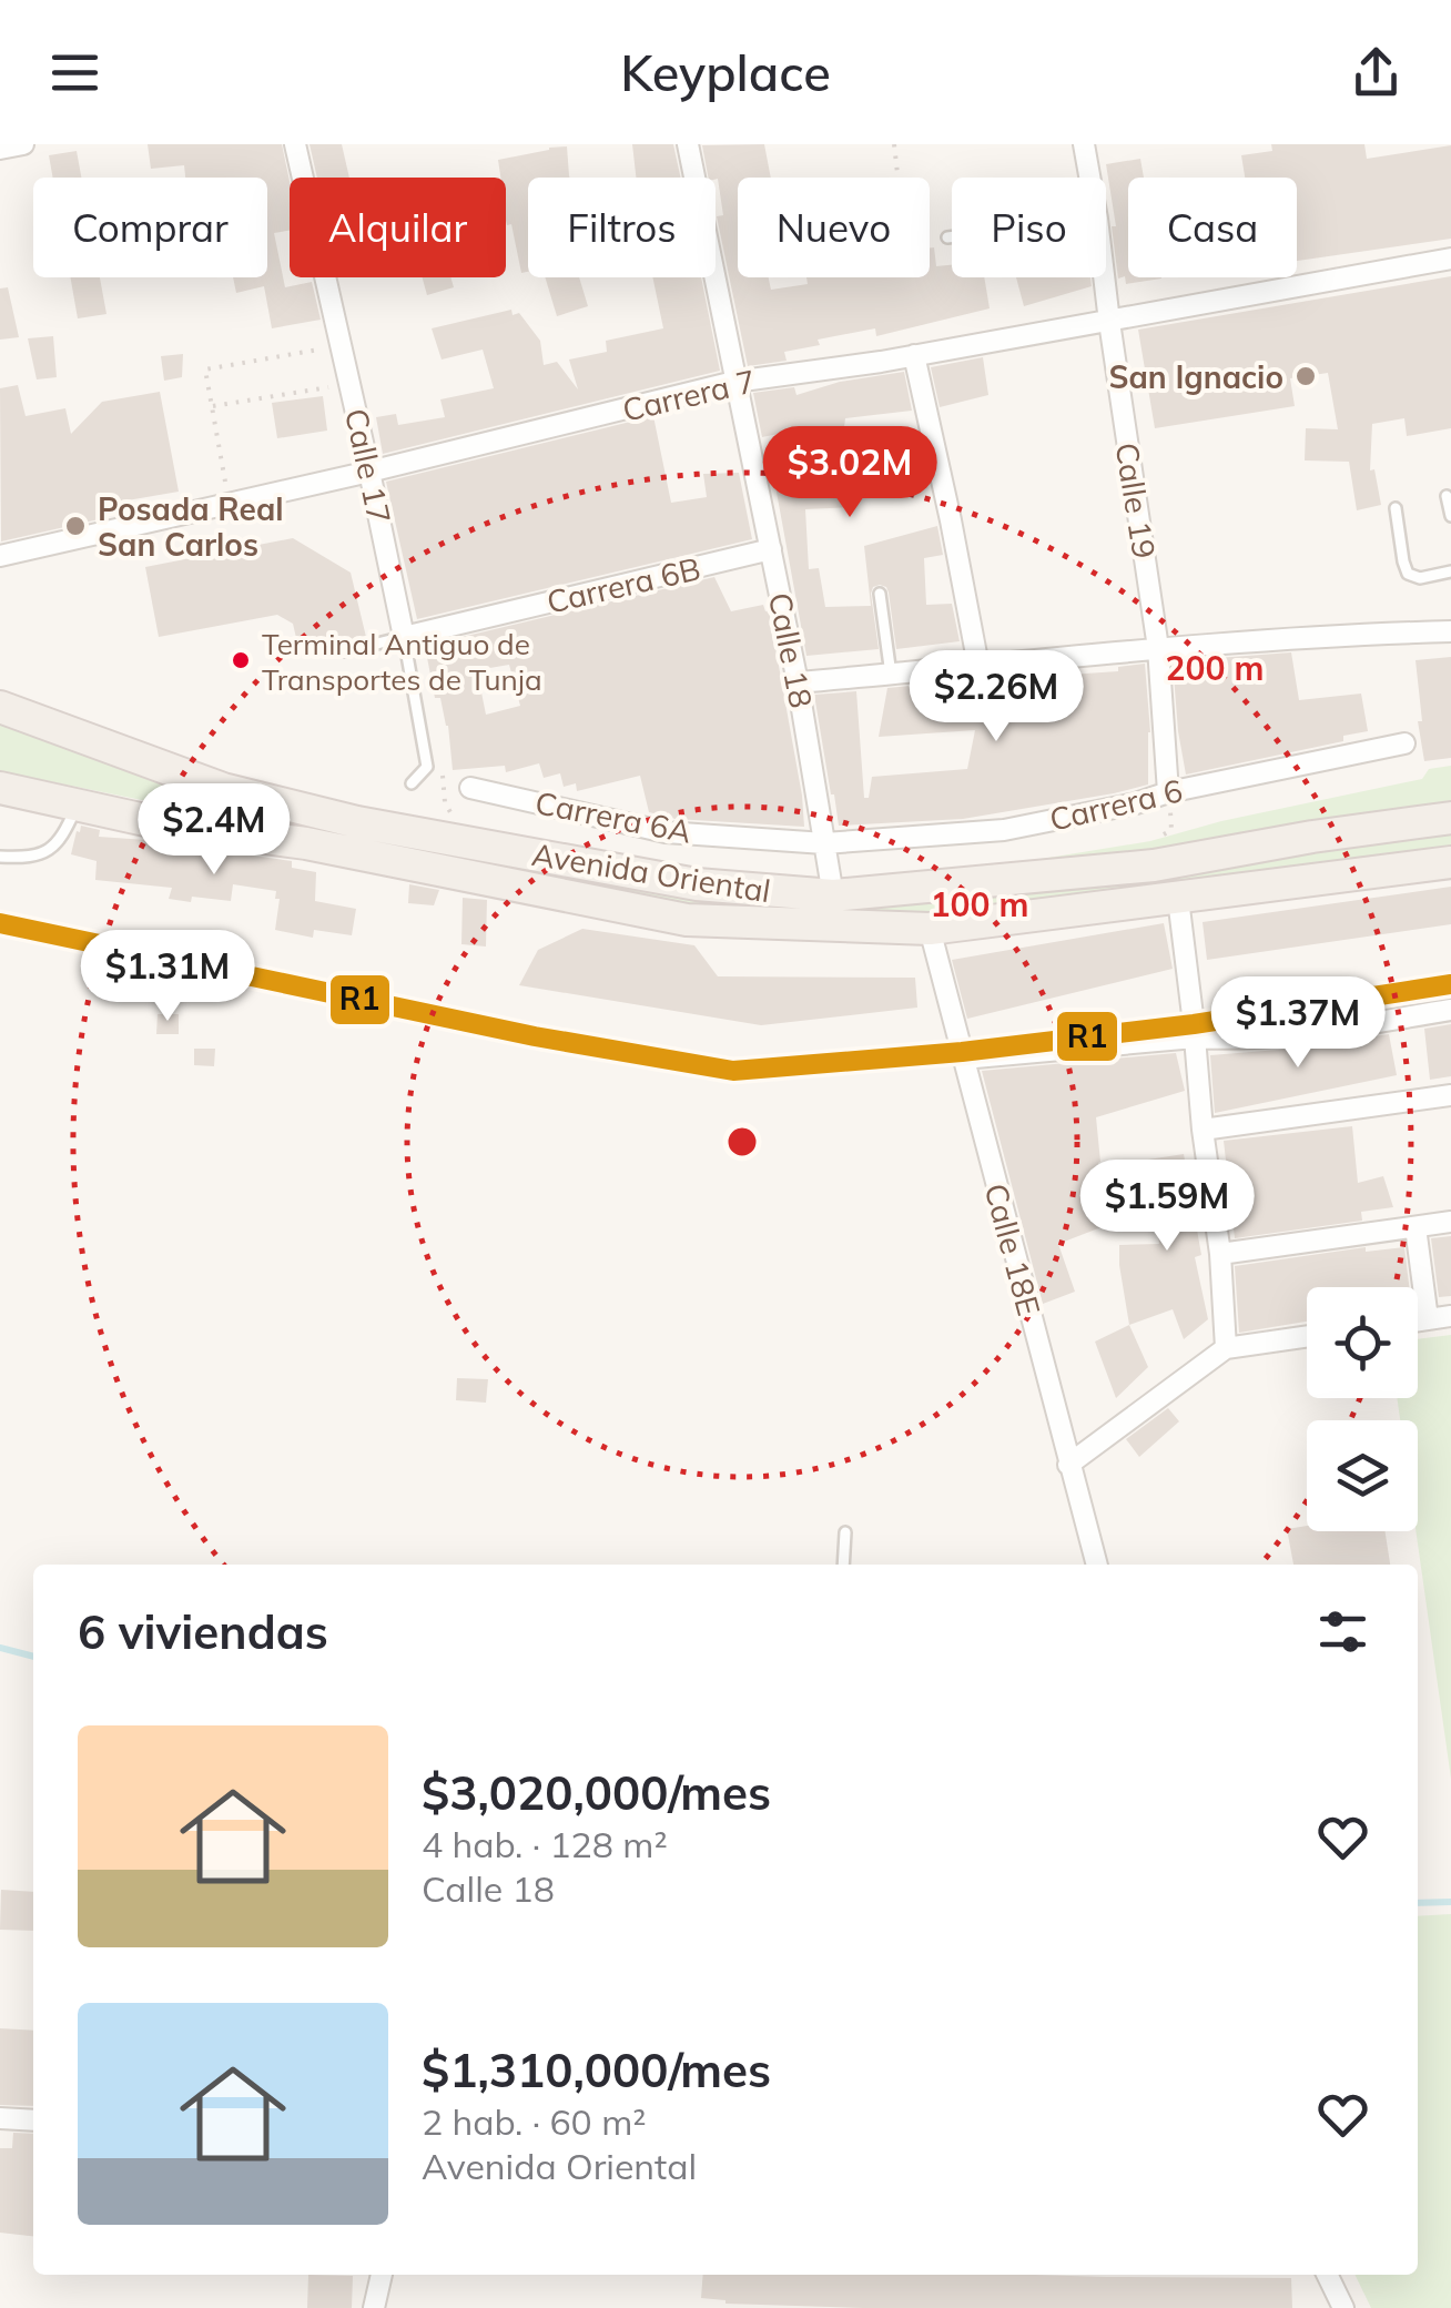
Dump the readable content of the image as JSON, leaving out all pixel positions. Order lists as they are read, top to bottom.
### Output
{
  "streets": {
    "main road": ["Avenida Oriental"],
    "street": [
      "Carrera 7",
      "Calle 17",
      "Calle 19",
      "Carrera 6B",
      "Calle 18",
      "Carrera 6",
      "Carrera 6A",
      "Calle 18E"
    ]
  },
  "crossings": [
    ["Carrera 7", "Calle 17"],
    ["Carrera 7", "Calle 19"],
    ["Carrera 7", "Calle 18"],
    ["Calle 17", "Carrera 6B"],
    ["Calle 19", "Carrera 6"],
    ["Carrera 6B", "Calle 18"],
    ["Calle 18", "Carrera 6"],
    ["Calle 18", "Carrera 6A"],
    ["Calle 18", "Avenida Oriental"],
    ["Carrera 6", "Carrera 6A"],
    ["Avenida Oriental", "Calle 18E"]
  ],
  "places": ["San Ignacio", "Posada Real San Carlos", "Terminal Antiguo de Transportes de Tunja"],
  "lines": ["transit line R1"],
  "page": {
    "header": "Keyplace",
    "chip": [
      "Comprar",
      "Alquilar",
      "Filtros",
      "Nuevo",
      "Piso",
      "Casa"
    ],
    "price": [
      "$3.02M",
      "$2.26M",
      "$2.4M",
      "$1.31M",
      "$1.37M",
      "$1.59M"
    ],
    "heading": "6 viviendas",
    "list": [
      {
        "name": "$3,020,000/mes",
        "note": "4 hab. · 128 m² · Calle 18"
      },
      {
        "name": "$1,310,000/mes",
        "note": "2 hab. · 60 m² · Avenida Oriental"
      }
    ]
  },
  "rings": ["200 m", "100 m"]
}
